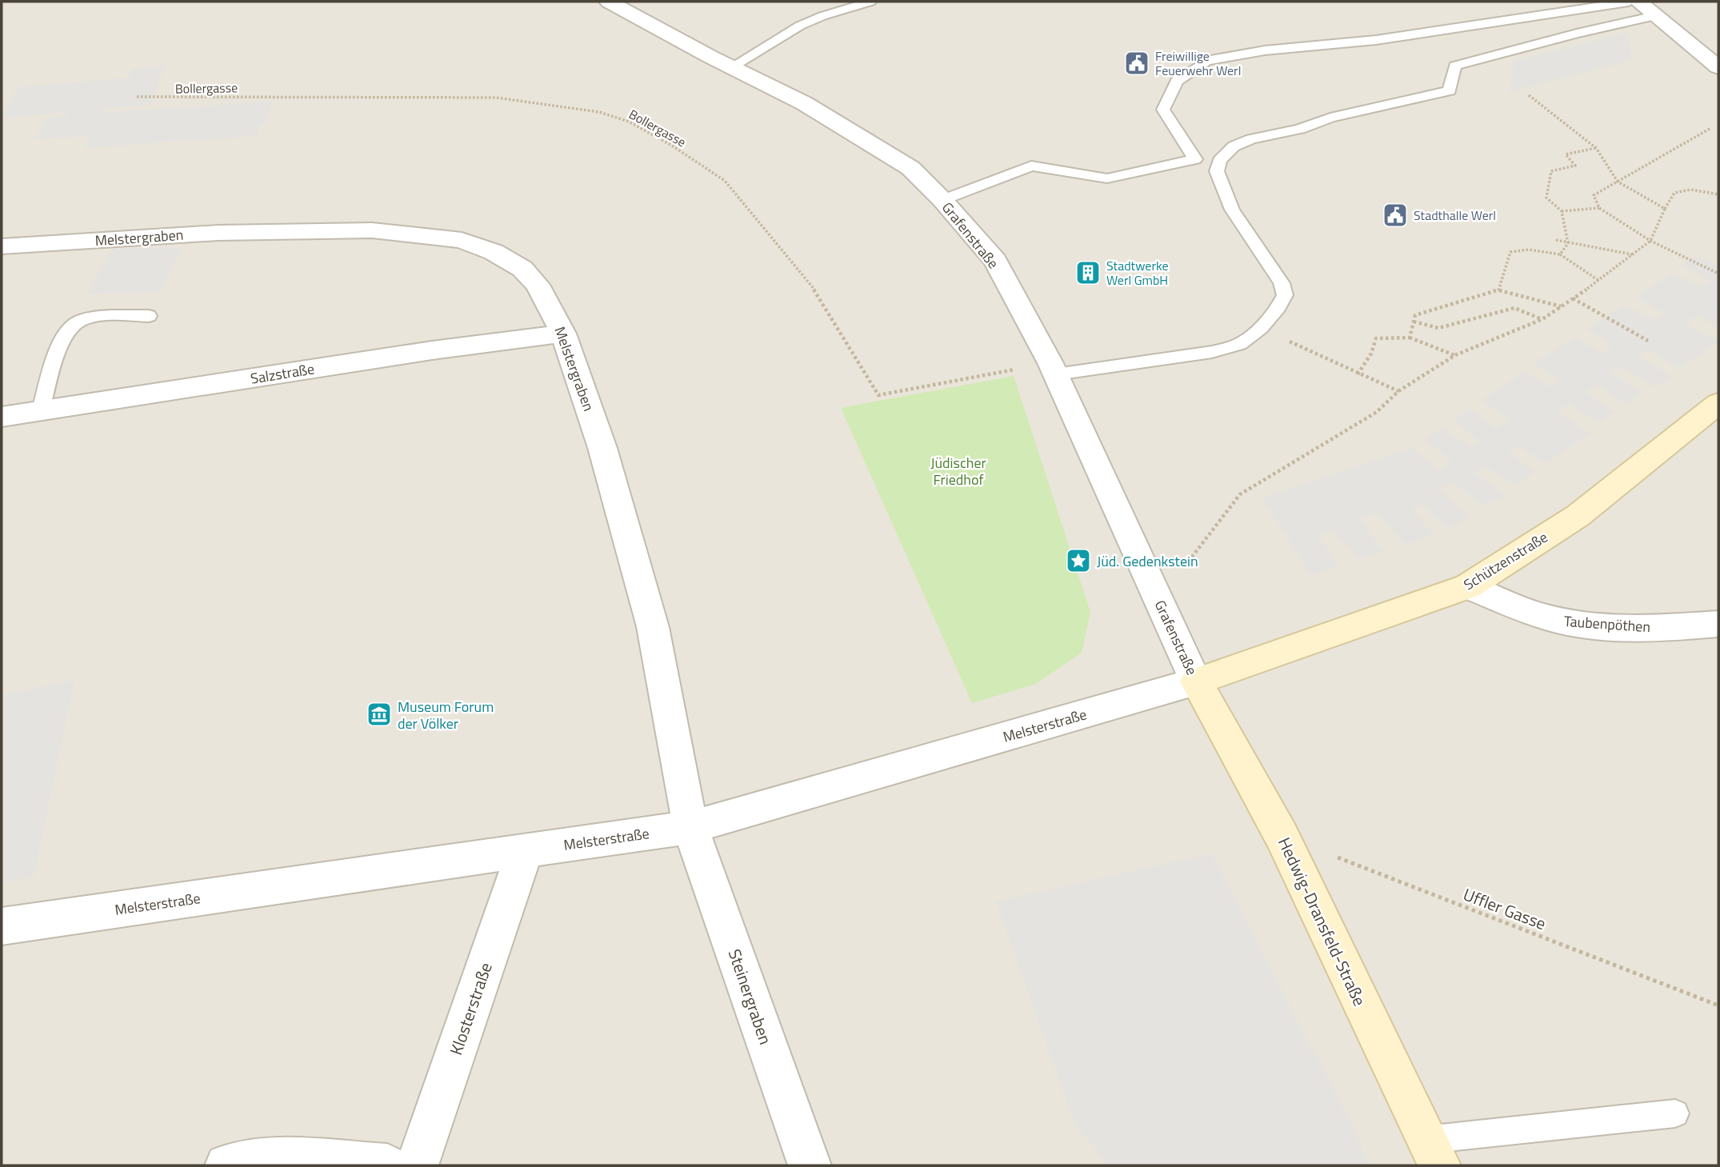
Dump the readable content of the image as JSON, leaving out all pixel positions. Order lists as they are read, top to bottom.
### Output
{
  "streets": {
    "main road": ["Schützenstraße", "Hedwig-Dransfeld-Straße"],
    "street": [
      "Grafenstraße",
      "Melstergraben",
      "Salzstraße",
      "Taubenpöthen",
      "Melsterstraße",
      "Steinergraben",
      "Klosterstraße"
    ],
    "path": ["Bollergasse", "Uffler Gasse"]
  },
  "crossings": [
    ["Bollergasse", "Grafenstraße"],
    ["Grafenstraße", "Schützenstraße"],
    ["Grafenstraße", "Melsterstraße"],
    ["Grafenstraße", "Hedwig-Dransfeld-Straße"],
    ["Melstergraben", "Salzstraße"],
    ["Melstergraben", "Melsterstraße"],
    ["Melstergraben", "Steinergraben"],
    ["Schützenstraße", "Taubenpöthen"],
    ["Schützenstraße", "Melsterstraße"],
    ["Schützenstraße", "Hedwig-Dransfeld-Straße"],
    ["Melsterstraße", "Hedwig-Dransfeld-Straße"],
    ["Melsterstraße", "Steinergraben"],
    ["Melsterstraße", "Klosterstraße"],
    ["Uffler Gasse", "Hedwig-Dransfeld-Straße"]
  ],
  "parks": ["Jüdischer Friedhof"],
  "places": {
    "public building": ["Freiwillige Feuerwehr Werl", "Stadthalle Werl"],
    "building": ["Stadtwerke Werl GmbH"],
    "place": ["Jüd. Gedenkstein"],
    "museum": ["Museum Forum der Völker"]
  }
}
